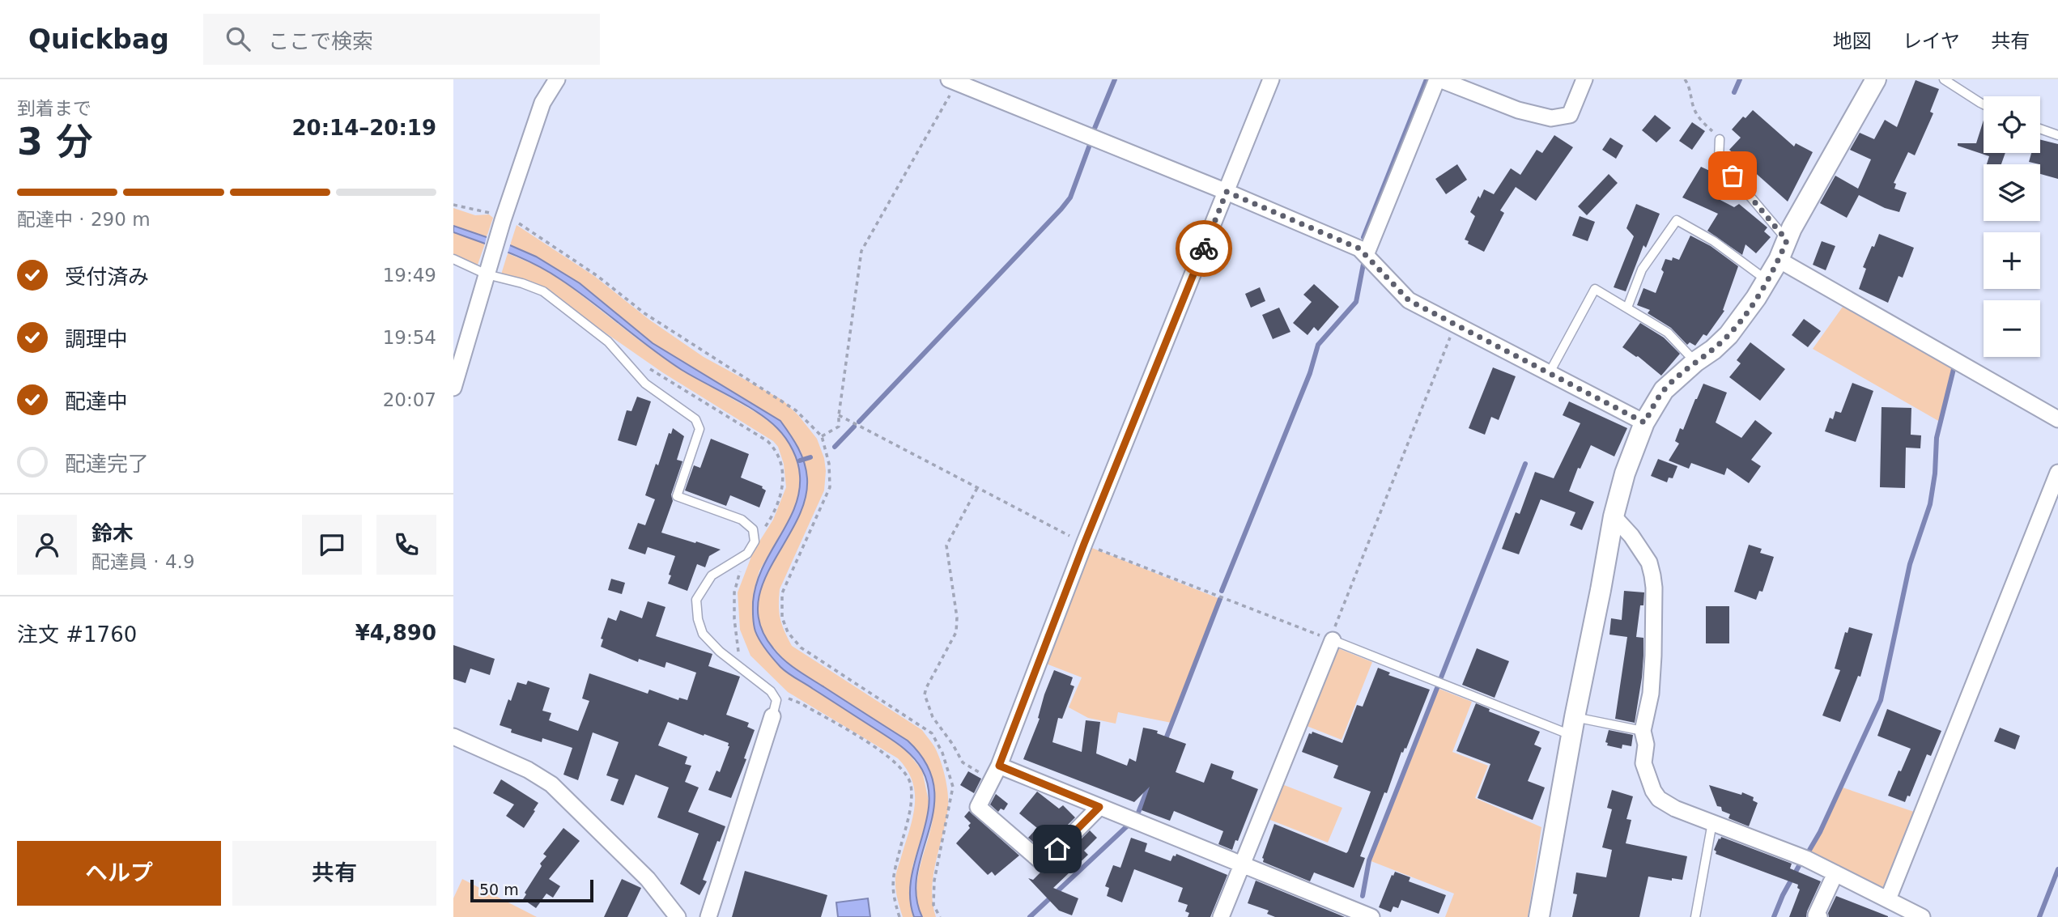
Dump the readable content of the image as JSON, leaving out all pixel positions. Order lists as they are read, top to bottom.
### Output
{
  "scale_bar": "50 m",
  "page": {
    "header": "Quickbag",
    "search": "ここで検索",
    "nav": ["地図", "レイヤ", "共有"],
    "heading": ["3 分", "到着まで", "20:14–20:19"],
    "panel": [
      "鈴木",
      "配達員 · 4.9",
      "注文 #1760",
      "¥4,890"
    ],
    "map_buttons": ["+", "−"],
    "bar": "配達中 · 290 m",
    "list": [
      ["受付済み", "19:49"],
      ["調理中", "19:54"],
      ["配達中", "20:07"],
      "配達完了"
    ],
    "buttons": ["ヘルプ", "共有"],
    "scale": "50 m"
  }
}
